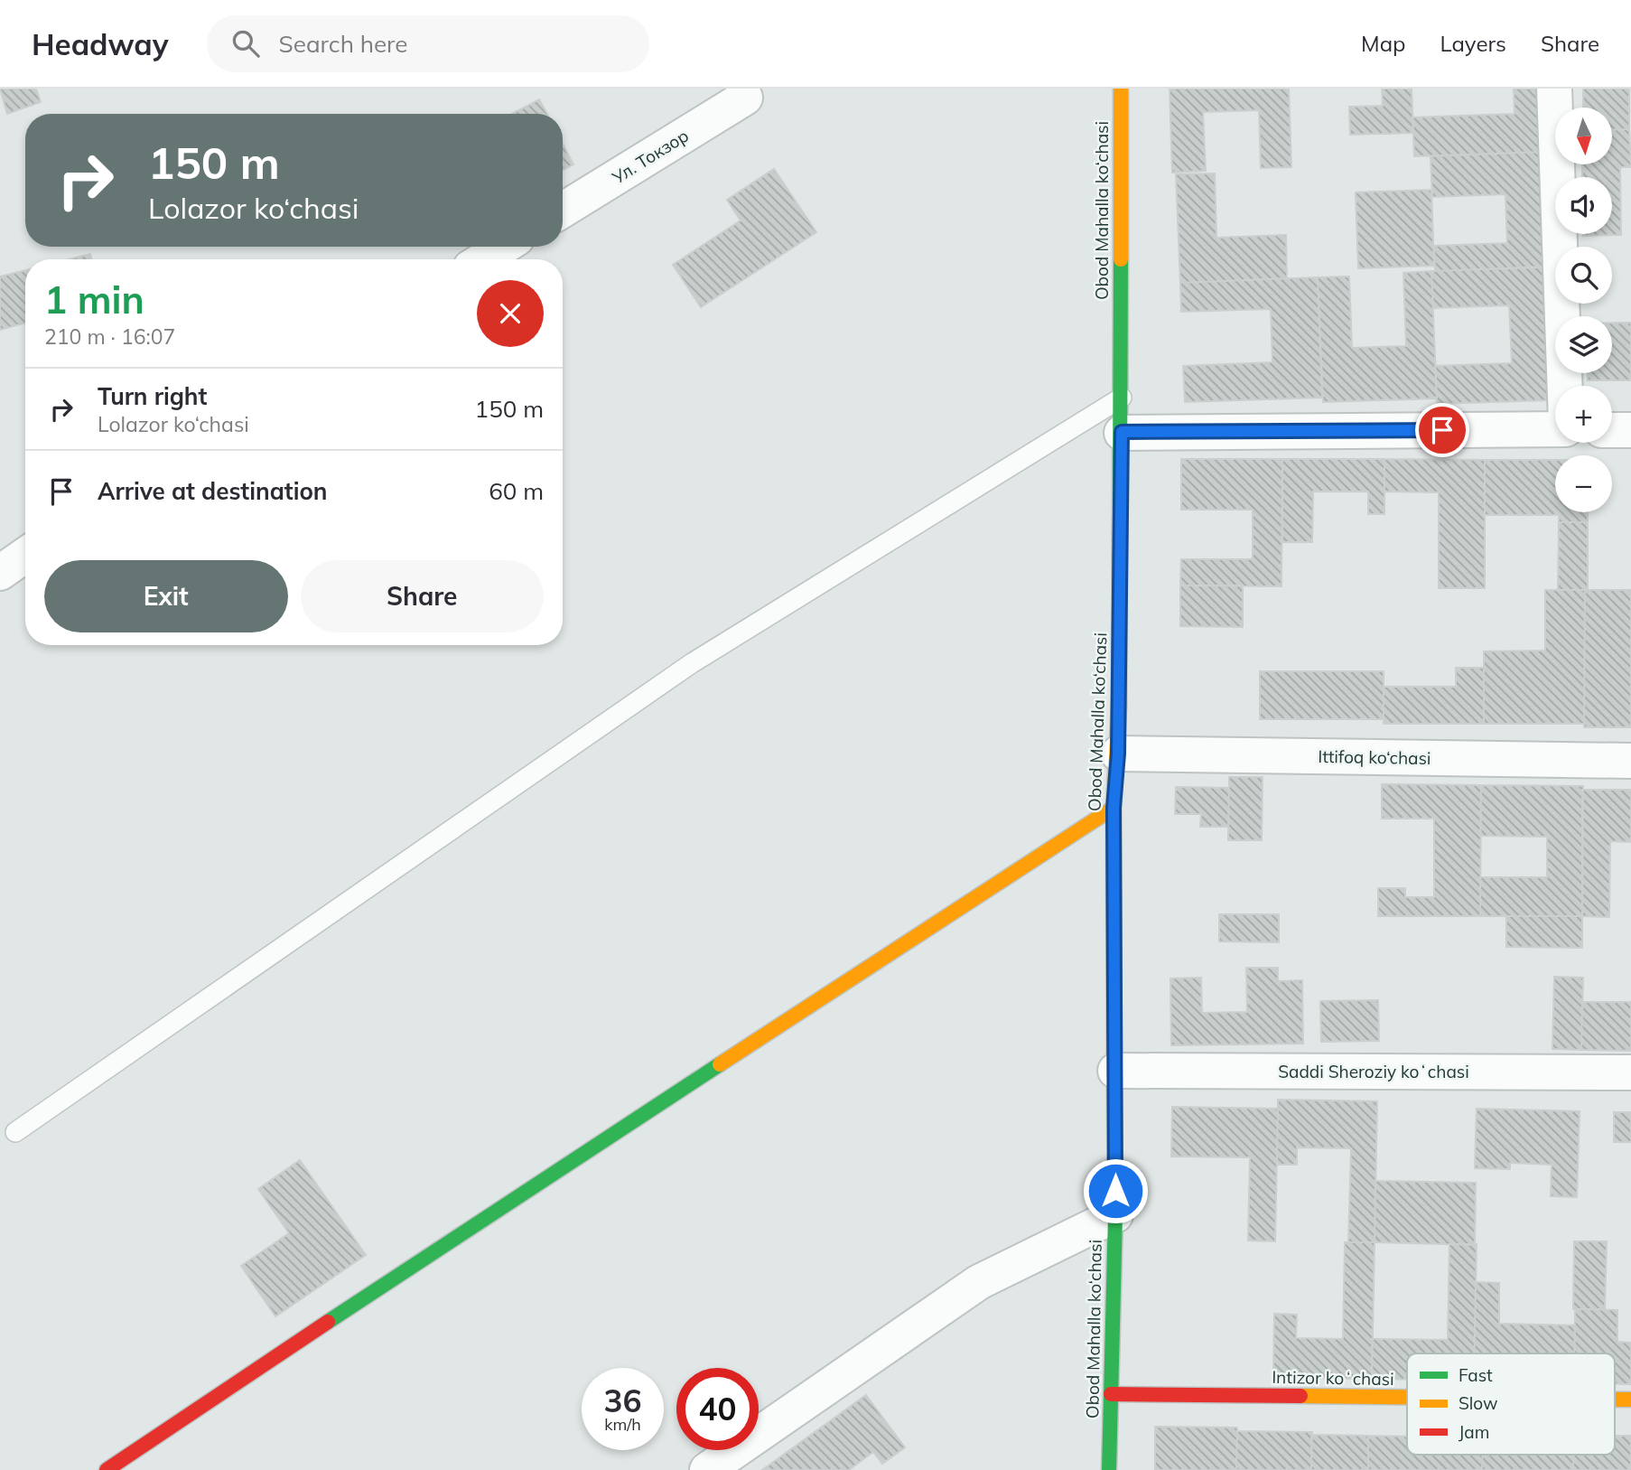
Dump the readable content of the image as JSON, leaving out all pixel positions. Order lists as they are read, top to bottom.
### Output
{
  "streets": {
    "street": [
      "Ул. Токзор",
      "Obod Mahalla ko‘chasi",
      "Ittifoq ko‘chasi",
      "Saddi Sheroziy koʻchasi",
      "Intizor koʻchasi"
    ]
  },
  "crossings": [
    ["Obod Mahalla ko‘chasi", "Ittifoq ko‘chasi"],
    ["Obod Mahalla ko‘chasi", "Saddi Sheroziy koʻchasi"],
    ["Obod Mahalla ko‘chasi", "Intizor koʻchasi"]
  ],
  "legend": ["Fast", "Slow", "Jam"],
  "north": "bottom",
  "page": {
    "header": "Headway",
    "search": "Search here",
    "nav": ["Map", "Layers", "Share"],
    "map_buttons": ["+", "−"],
    "turn": ["150 m", "Lolazor ko‘chasi"],
    "heading": ["1 min", "210 m · 16:07"],
    "list": [
      {
        "name": "Turn right",
        "note": "Lolazor ko‘chasi",
        "value": "150 m"
      },
      {
        "name": "Arrive at destination",
        "value": "60 m"
      }
    ],
    "buttons": ["Exit", "Share"],
    "speed": "36 km/h",
    "limit": "40"
  }
}
